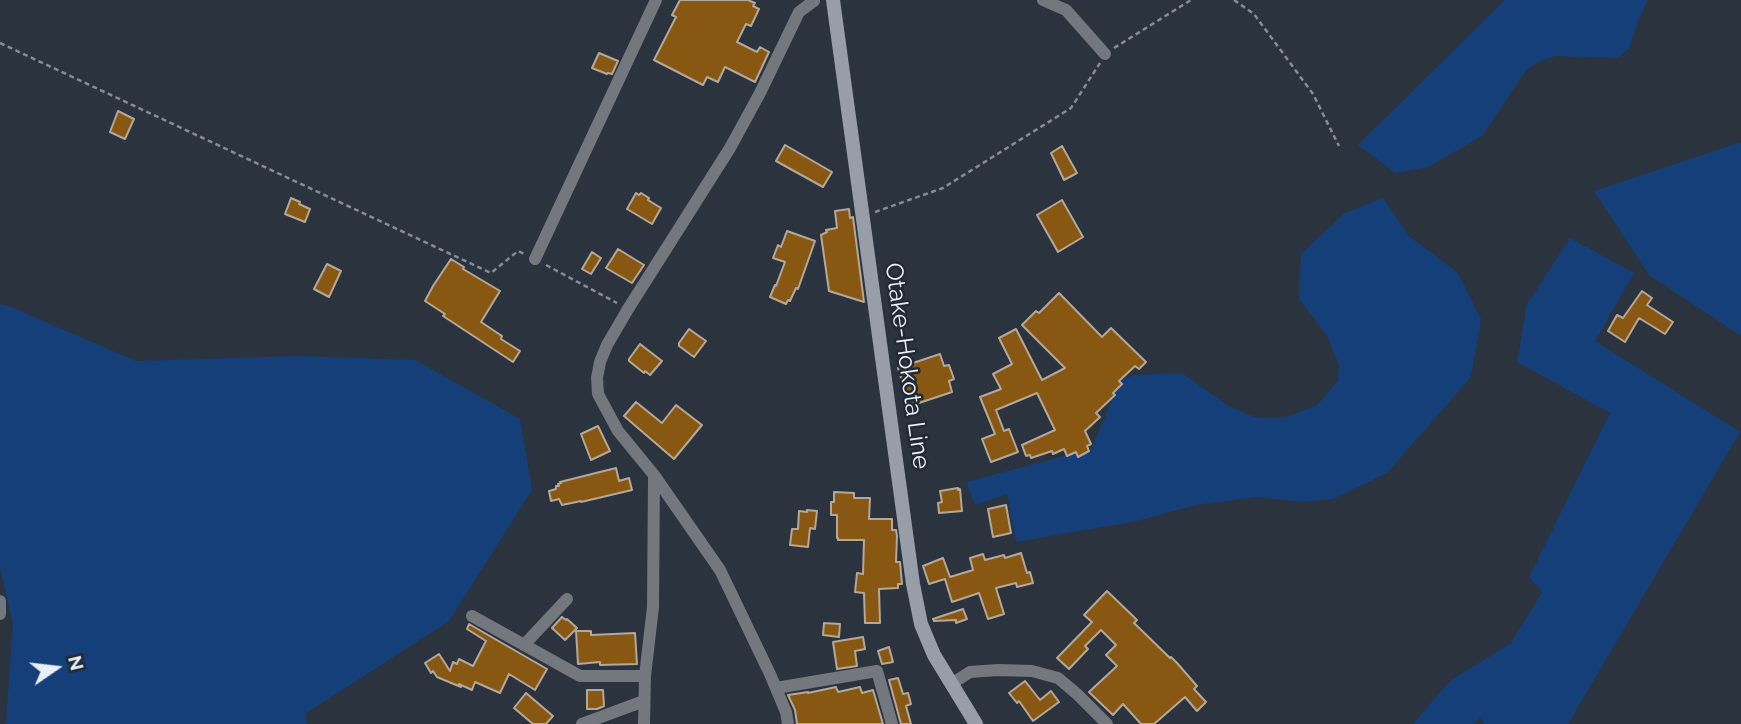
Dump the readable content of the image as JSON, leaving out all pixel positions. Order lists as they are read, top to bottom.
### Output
{
  "streets": {
    "main road": ["Otake-Hokota Line"]
  },
  "north": "right"
}
